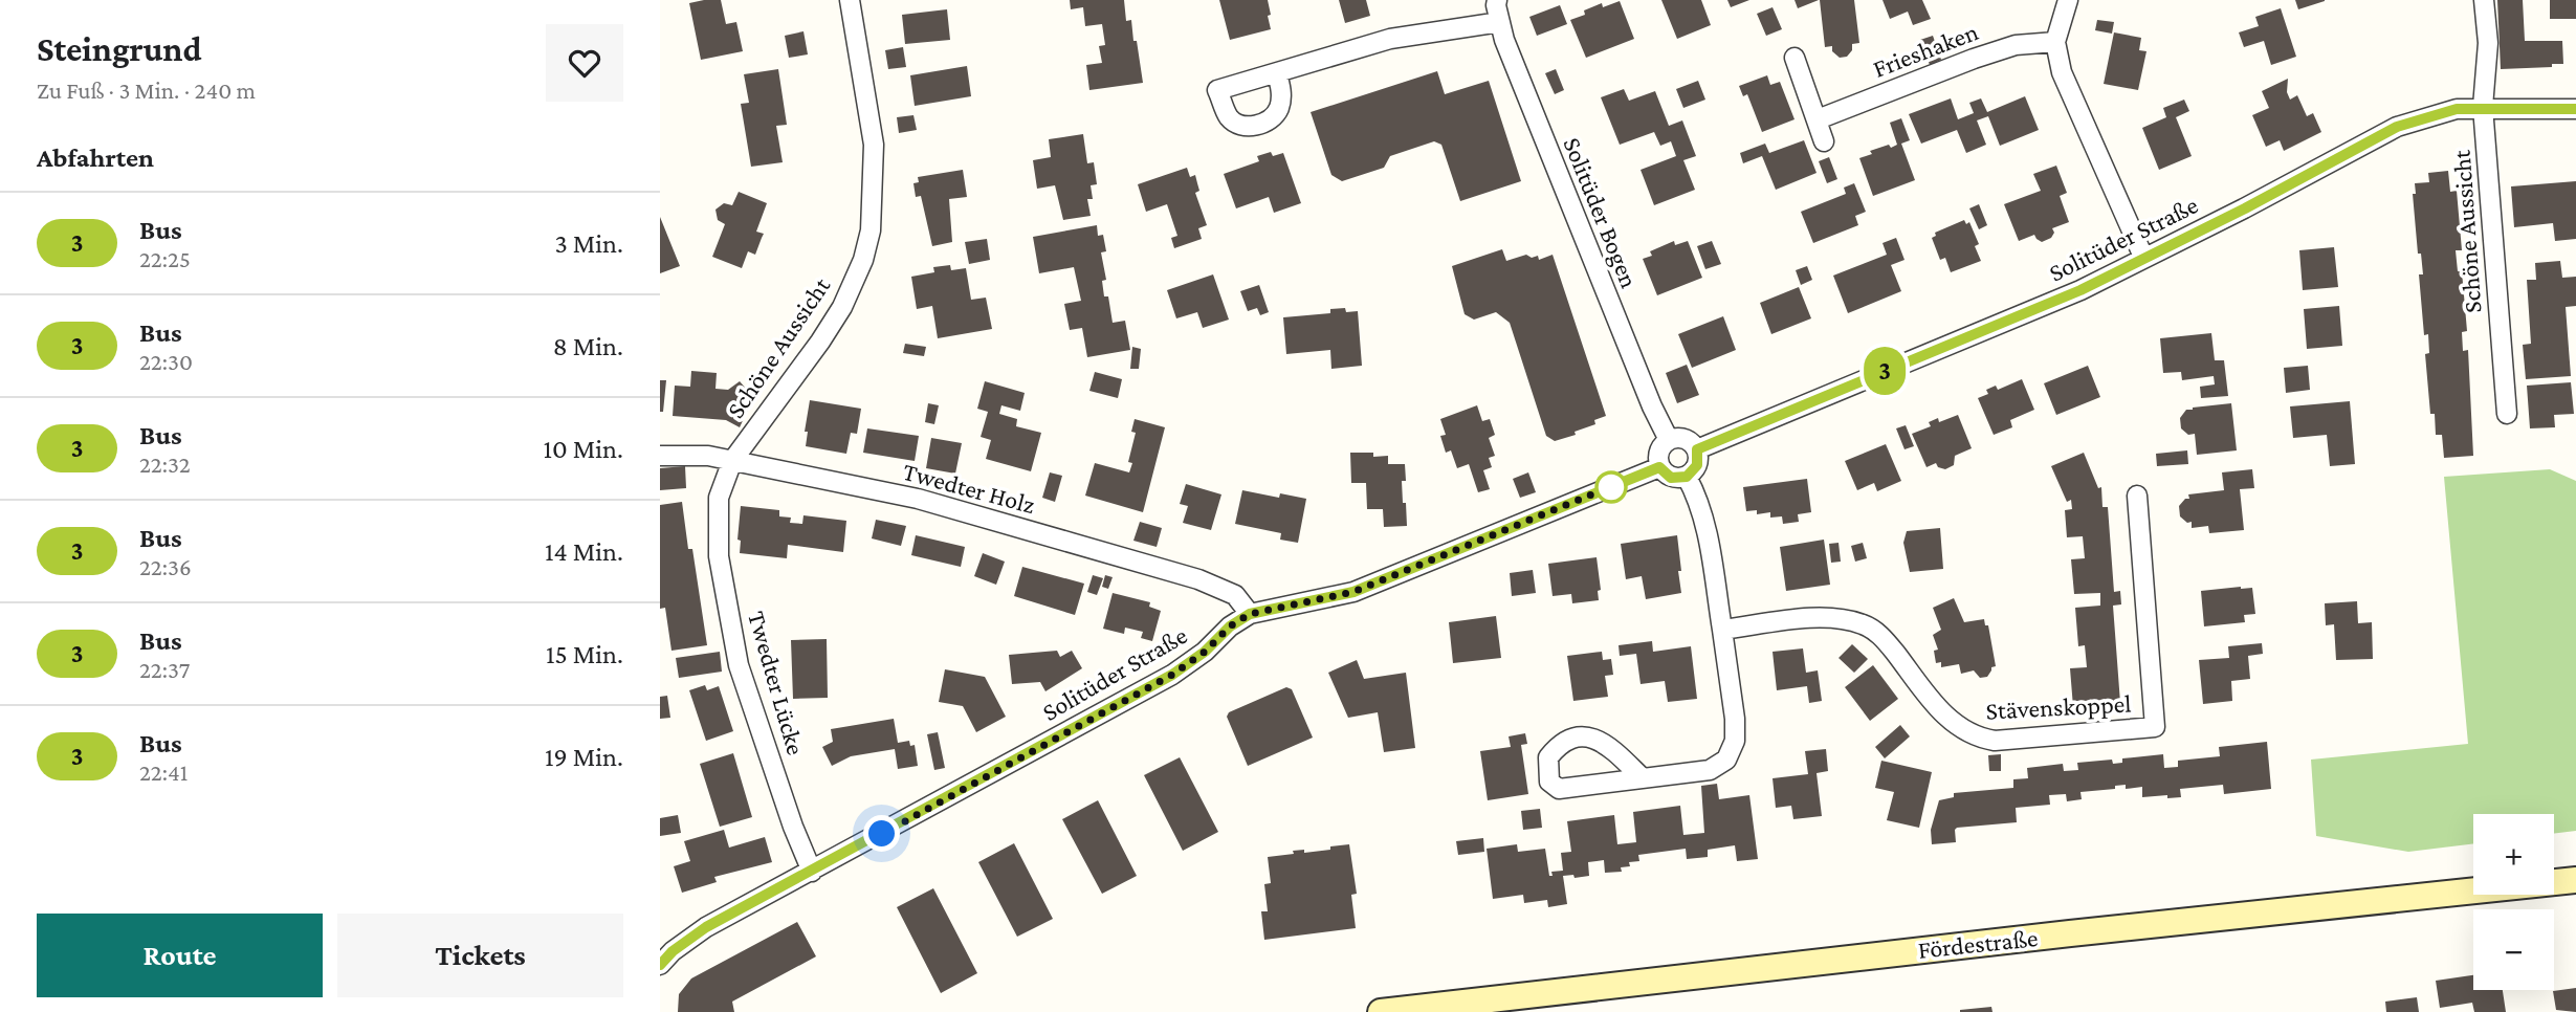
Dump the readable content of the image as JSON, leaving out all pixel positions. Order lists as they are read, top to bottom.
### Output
{
  "streets": {
    "main road": ["Fördestraße"],
    "street": [
      "Frieshaken",
      "Solitüder Bogen",
      "Schöne Aussicht",
      "Solitüder Straße",
      "Twedter Holz",
      "Twedter Lücke",
      "Stävenskoppel"
    ]
  },
  "crossings": [
    ["Solitüder Bogen", "Solitüder Straße"],
    ["Schöne Aussicht", "Solitüder Straße"],
    ["Schöne Aussicht", "Twedter Holz"],
    ["Schöne Aussicht", "Twedter Lücke"],
    ["Solitüder Straße", "Twedter Holz"],
    ["Solitüder Straße", "Twedter Lücke"],
    ["Twedter Holz", "Twedter Lücke"]
  ],
  "lines": ["bus line 3"],
  "page": {
    "heading": [
      ["Steingrund", "Zu Fuß · 3 Min. · 240 m"],
      "Abfahrten"
    ],
    "on_map": "3",
    "list": [
      {
        "mark": "3",
        "name": "Bus",
        "note": "22:25",
        "value": "3 Min."
      },
      {
        "mark": "3",
        "name": "Bus",
        "note": "22:30",
        "value": "8 Min."
      },
      {
        "mark": "3",
        "name": "Bus",
        "note": "22:32",
        "value": "10 Min."
      },
      {
        "mark": "3",
        "name": "Bus",
        "note": "22:36",
        "value": "14 Min."
      },
      {
        "mark": "3",
        "name": "Bus",
        "note": "22:37",
        "value": "15 Min."
      },
      {
        "mark": "3",
        "name": "Bus",
        "note": "22:41",
        "value": "19 Min."
      }
    ],
    "map_buttons": ["+", "−"],
    "buttons": ["Route", "Tickets"]
  }
}
